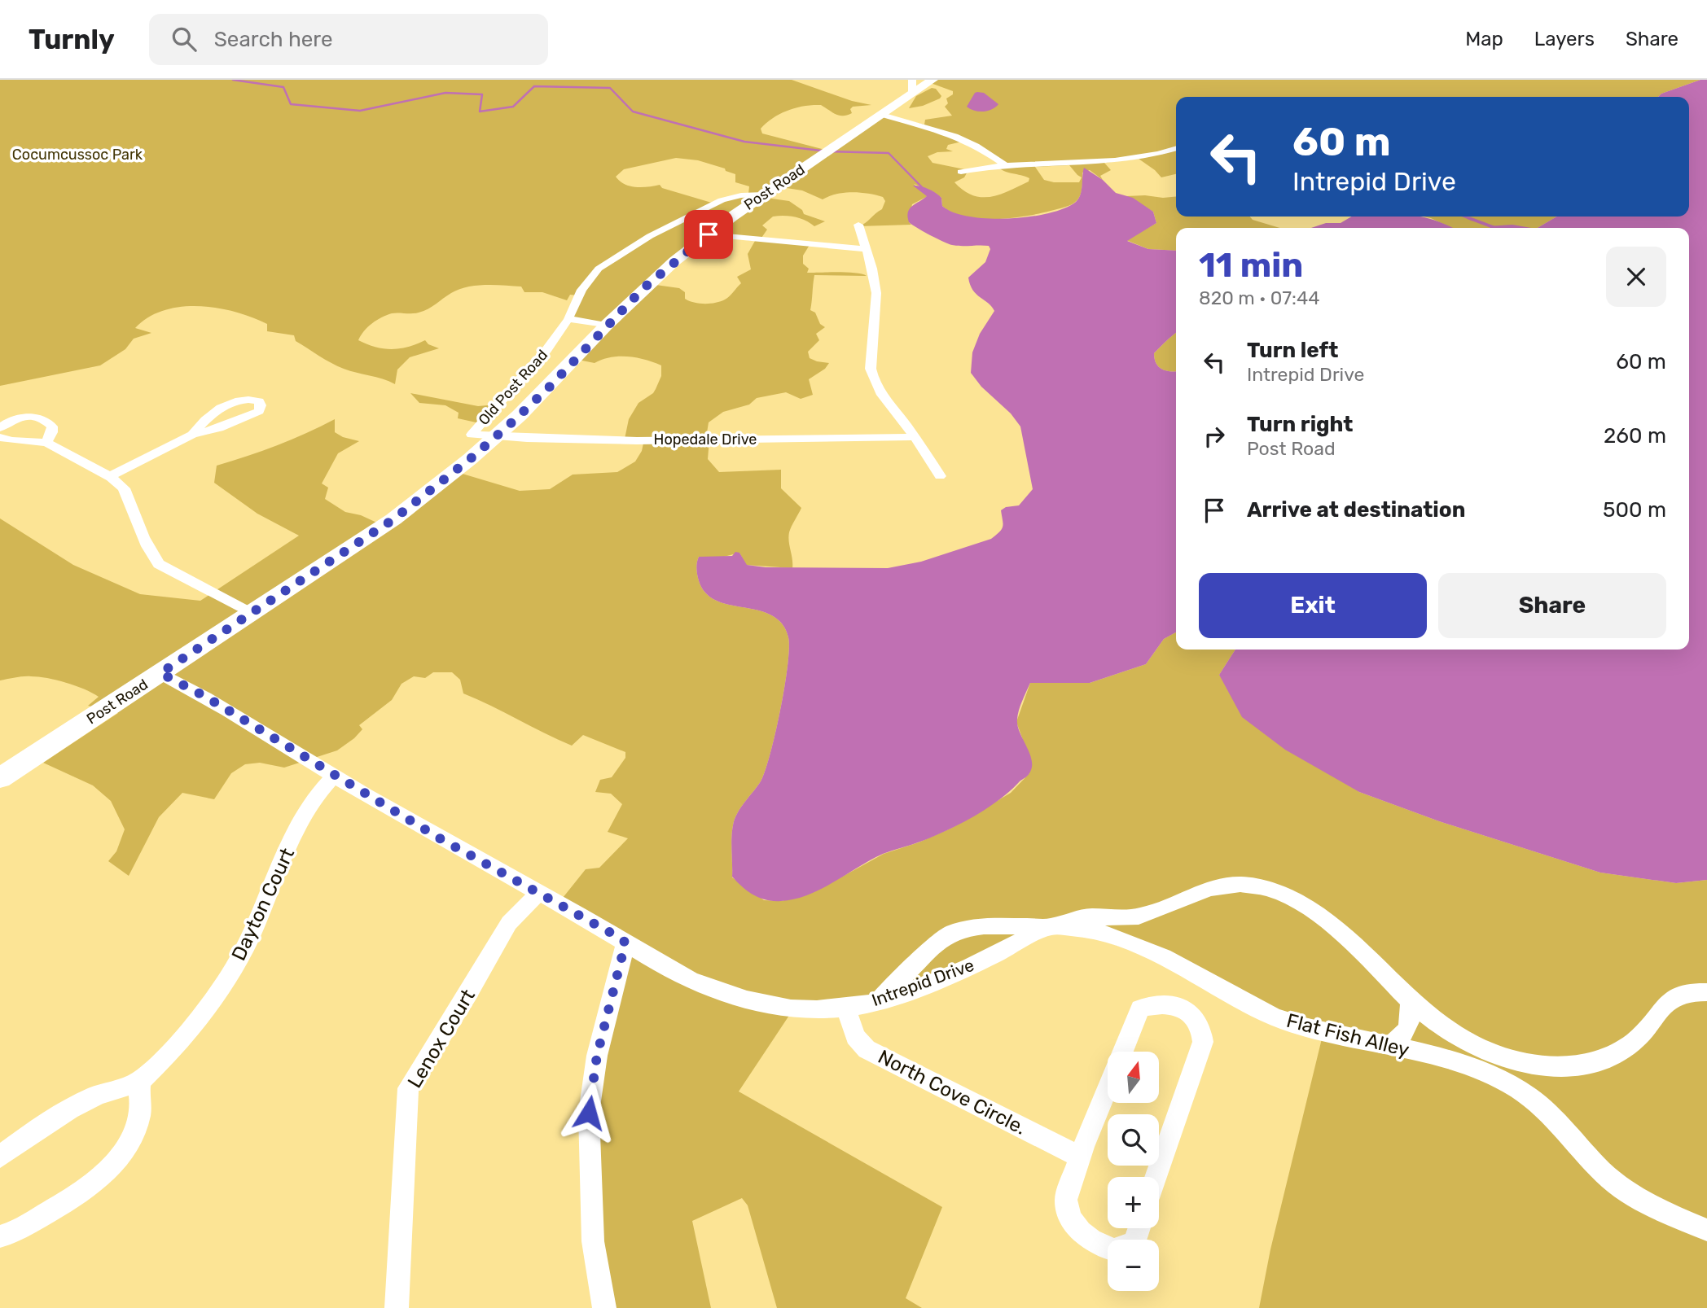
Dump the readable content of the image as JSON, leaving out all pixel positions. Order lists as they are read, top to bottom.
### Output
{
  "streets": {
    "main road": ["Post Road"],
    "street": [
      "Old Post Road",
      "Hopedale Drive",
      "Dayton Court",
      "Intrepid Drive",
      "Flat Fish Alley",
      "Lenox Court",
      "North Cove Circle."
    ]
  },
  "crossings": [
    ["Post Road", "Old Post Road"],
    ["Post Road", "Hopedale Drive"],
    ["Post Road", "Intrepid Drive"],
    ["Old Post Road", "Hopedale Drive"],
    ["Dayton Court", "Intrepid Drive"],
    ["Intrepid Drive", "Flat Fish Alley"],
    ["Intrepid Drive", "Lenox Court"],
    ["Intrepid Drive", "North Cove Circle."]
  ],
  "parks": ["Cocumcussoc Park"],
  "north": "top",
  "page": {
    "header": "Turnly",
    "search": "Search here",
    "nav": ["Map", "Layers", "Share"],
    "turn": ["60 m", "Intrepid Drive"],
    "heading": ["11 min", "820 m · 07:44"],
    "list": [
      {
        "name": "Turn left",
        "note": "Intrepid Drive",
        "value": "60 m"
      },
      {
        "name": "Turn right",
        "note": "Post Road",
        "value": "260 m"
      },
      {
        "name": "Arrive at destination",
        "value": "500 m"
      }
    ],
    "buttons": ["Exit", "Share"],
    "map_buttons": ["+", "−"]
  }
}
